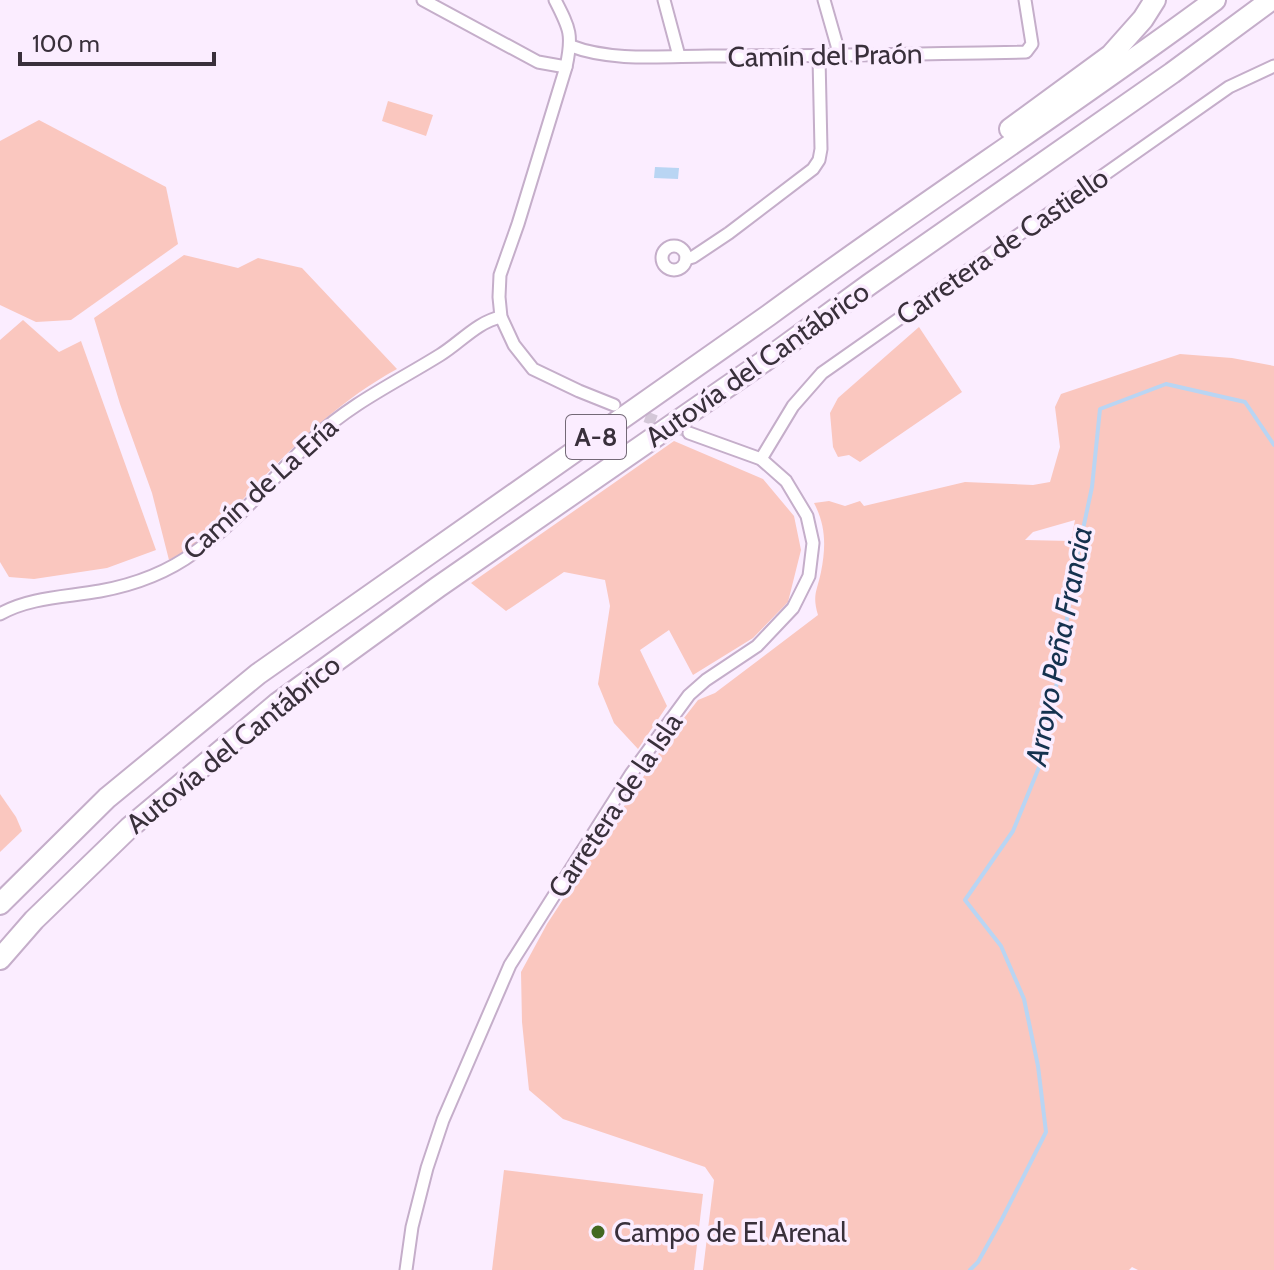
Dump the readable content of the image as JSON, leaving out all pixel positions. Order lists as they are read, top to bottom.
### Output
{
  "streets": {
    "highway": ["Autovía del Cantábrico", "A-8"],
    "street": [
      "Camín del Praón",
      "Carretera de Castiello",
      "Camín de La Ería",
      "Carretera de la Isla"
    ]
  },
  "crossings": [
    ["Carretera de Castiello", "Carretera de la Isla"]
  ],
  "water": ["Arroyo Peña Francia"],
  "places": ["Campo de El Arenal"],
  "scale_bar": "100 m"
}
